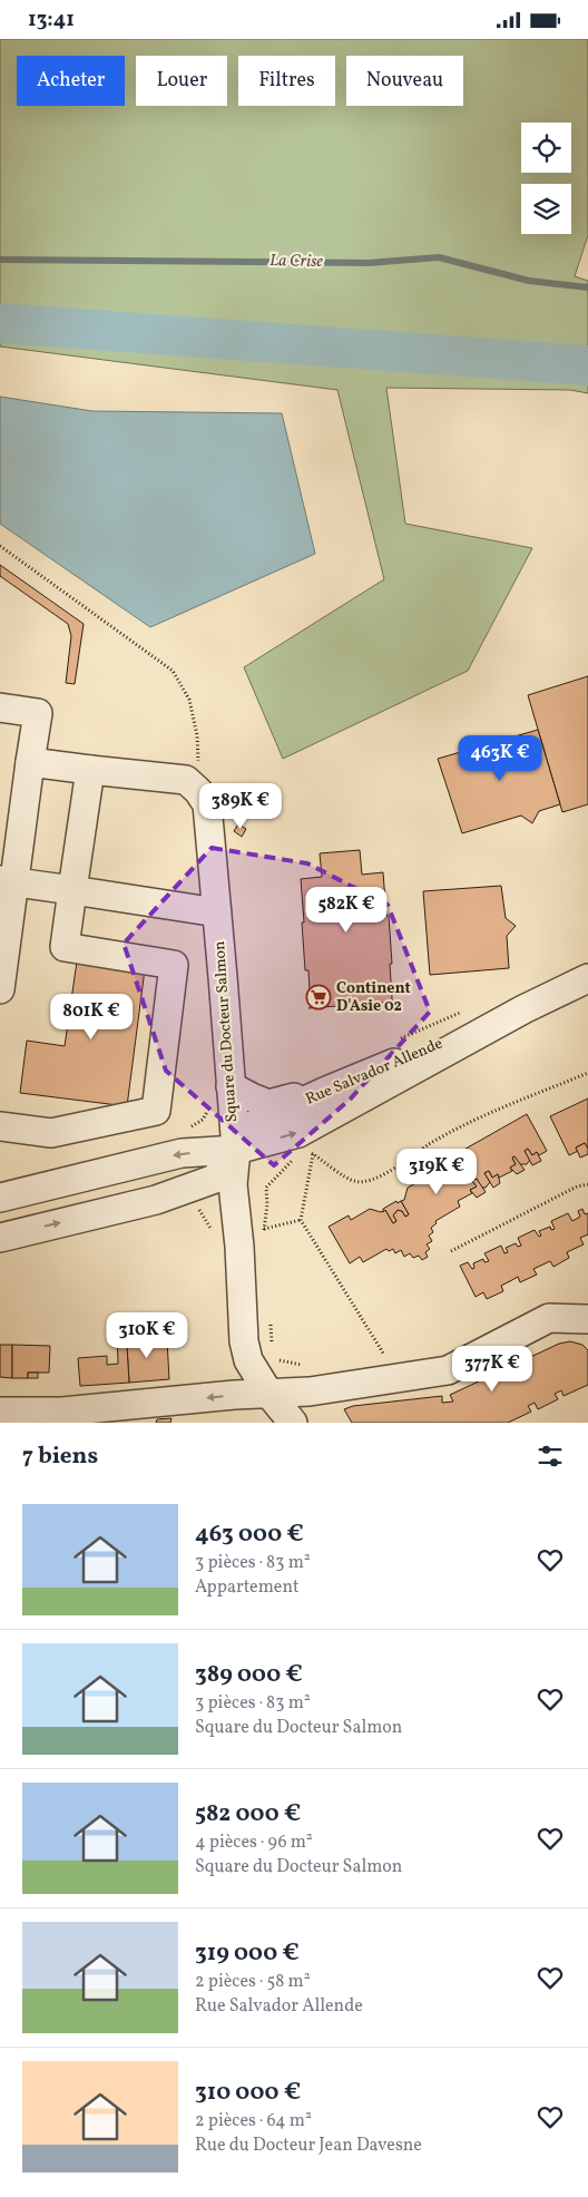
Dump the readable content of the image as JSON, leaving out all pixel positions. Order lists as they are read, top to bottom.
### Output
{
  "streets": {
    "street": ["Square du Docteur Salmon", "Rue Salvador Allende"]
  },
  "crossings": [
    ["Square du Docteur Salmon", "Rue Salvador Allende"]
  ],
  "water": ["La Crise"],
  "places": {
    "supermarket": ["Continent D'Asie 02"]
  },
  "page": {
    "status": "13:41",
    "chip": [
      "Acheter",
      "Louer",
      "Filtres",
      "Nouveau"
    ],
    "price": [
      "463K €",
      "389K €",
      "582K €",
      "801K €",
      "319K €",
      "310K €",
      "377K €"
    ],
    "heading": "7 biens",
    "list": [
      {
        "name": "463 000 €",
        "note": "3 pièces · 83 m² · Appartement"
      },
      {
        "name": "389 000 €",
        "note": "3 pièces · 83 m² · Square du Docteur Salmon"
      },
      {
        "name": "582 000 €",
        "note": "4 pièces · 96 m² · Square du Docteur Salmon"
      },
      {
        "name": "319 000 €",
        "note": "2 pièces · 58 m² · Rue Salvador Allende"
      },
      {
        "name": "310 000 €",
        "note": "2 pièces · 64 m² · Rue du Docteur Jean Davesne"
      }
    ]
  }
}
